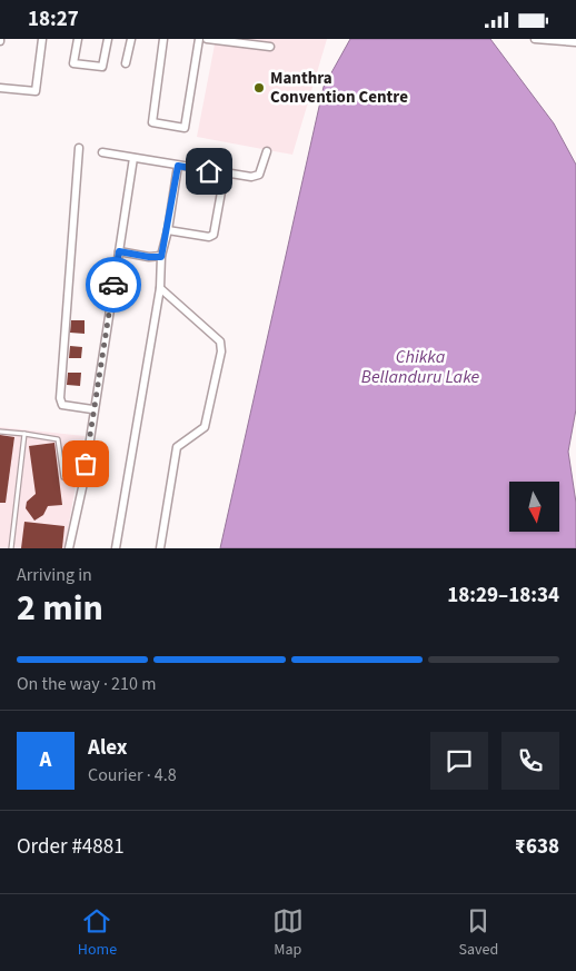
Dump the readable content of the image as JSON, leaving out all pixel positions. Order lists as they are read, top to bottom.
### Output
{
  "water": ["Chikka Bellanduru Lake"],
  "places": ["Manthra Convention Centre"],
  "north": "bottom",
  "page": {
    "status": "18:27",
    "heading": ["2 min", "Arriving in", "18:29–18:34"],
    "panel": [
      "Alex",
      "Courier · 4.8",
      "Order #4881",
      "₹638"
    ],
    "bar": "On the way · 210 m",
    "round": "A",
    "tabs": ["Home", "Map", "Saved"]
  }
}
